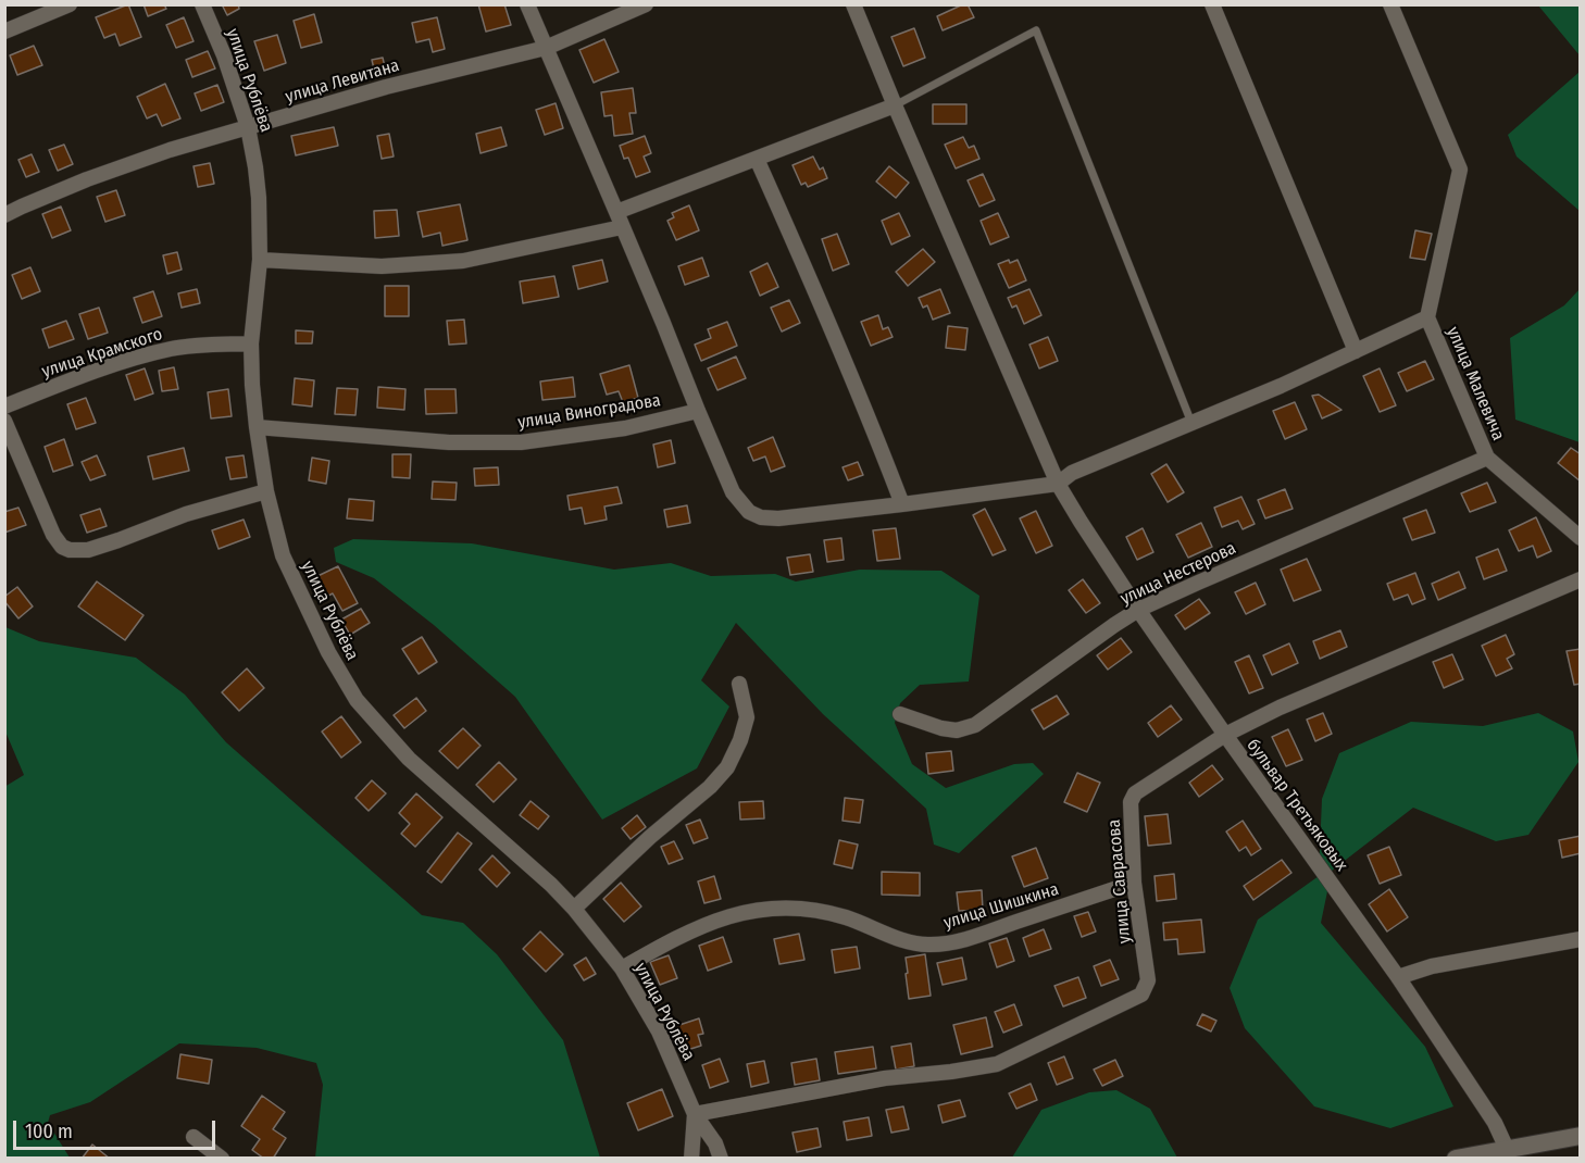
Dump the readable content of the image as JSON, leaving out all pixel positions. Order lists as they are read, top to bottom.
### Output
{
  "streets": {
    "street": [
      "улица Рублёва",
      "улица Левитана",
      "улица Крамского",
      "улица Малевича",
      "улица Виноградова",
      "улица Нестерова",
      "бульвар Третьяковых",
      "улица Саврасова",
      "улица Шишкина"
    ]
  },
  "crossings": [
    ["улица Рублёва", "улица Левитана"],
    ["улица Рублёва", "улица Крамского"],
    ["улица Рублёва", "улица Виноградова"],
    ["улица Рублёва", "улица Саврасова"],
    ["улица Рублёва", "улица Шишкина"],
    ["улица Малевича", "улица Нестерова"],
    ["улица Нестерова", "бульвар Третьяковых"],
    ["бульвар Третьяковых", "улица Саврасова"],
    ["улица Саврасова", "улица Шишкина"]
  ],
  "scale_bar": "100 m"
}
